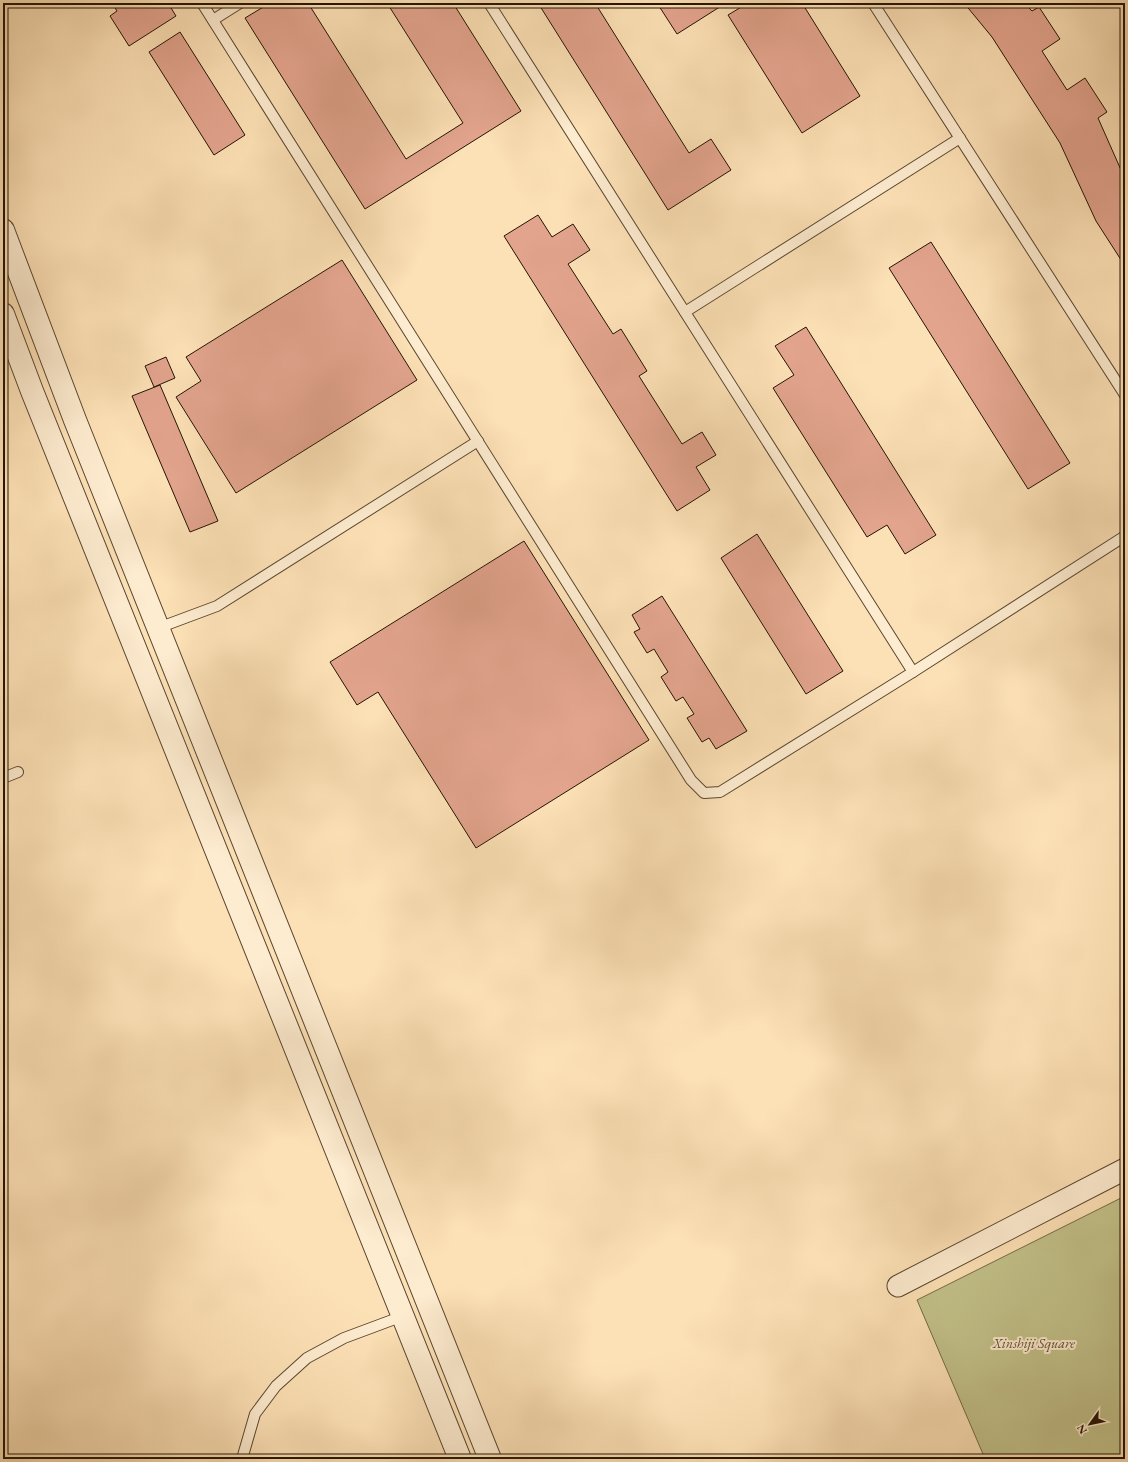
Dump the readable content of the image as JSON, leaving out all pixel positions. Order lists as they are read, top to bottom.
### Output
{
  "parks": ["Xinshiji Square"],
  "north": "bottom left"
}
